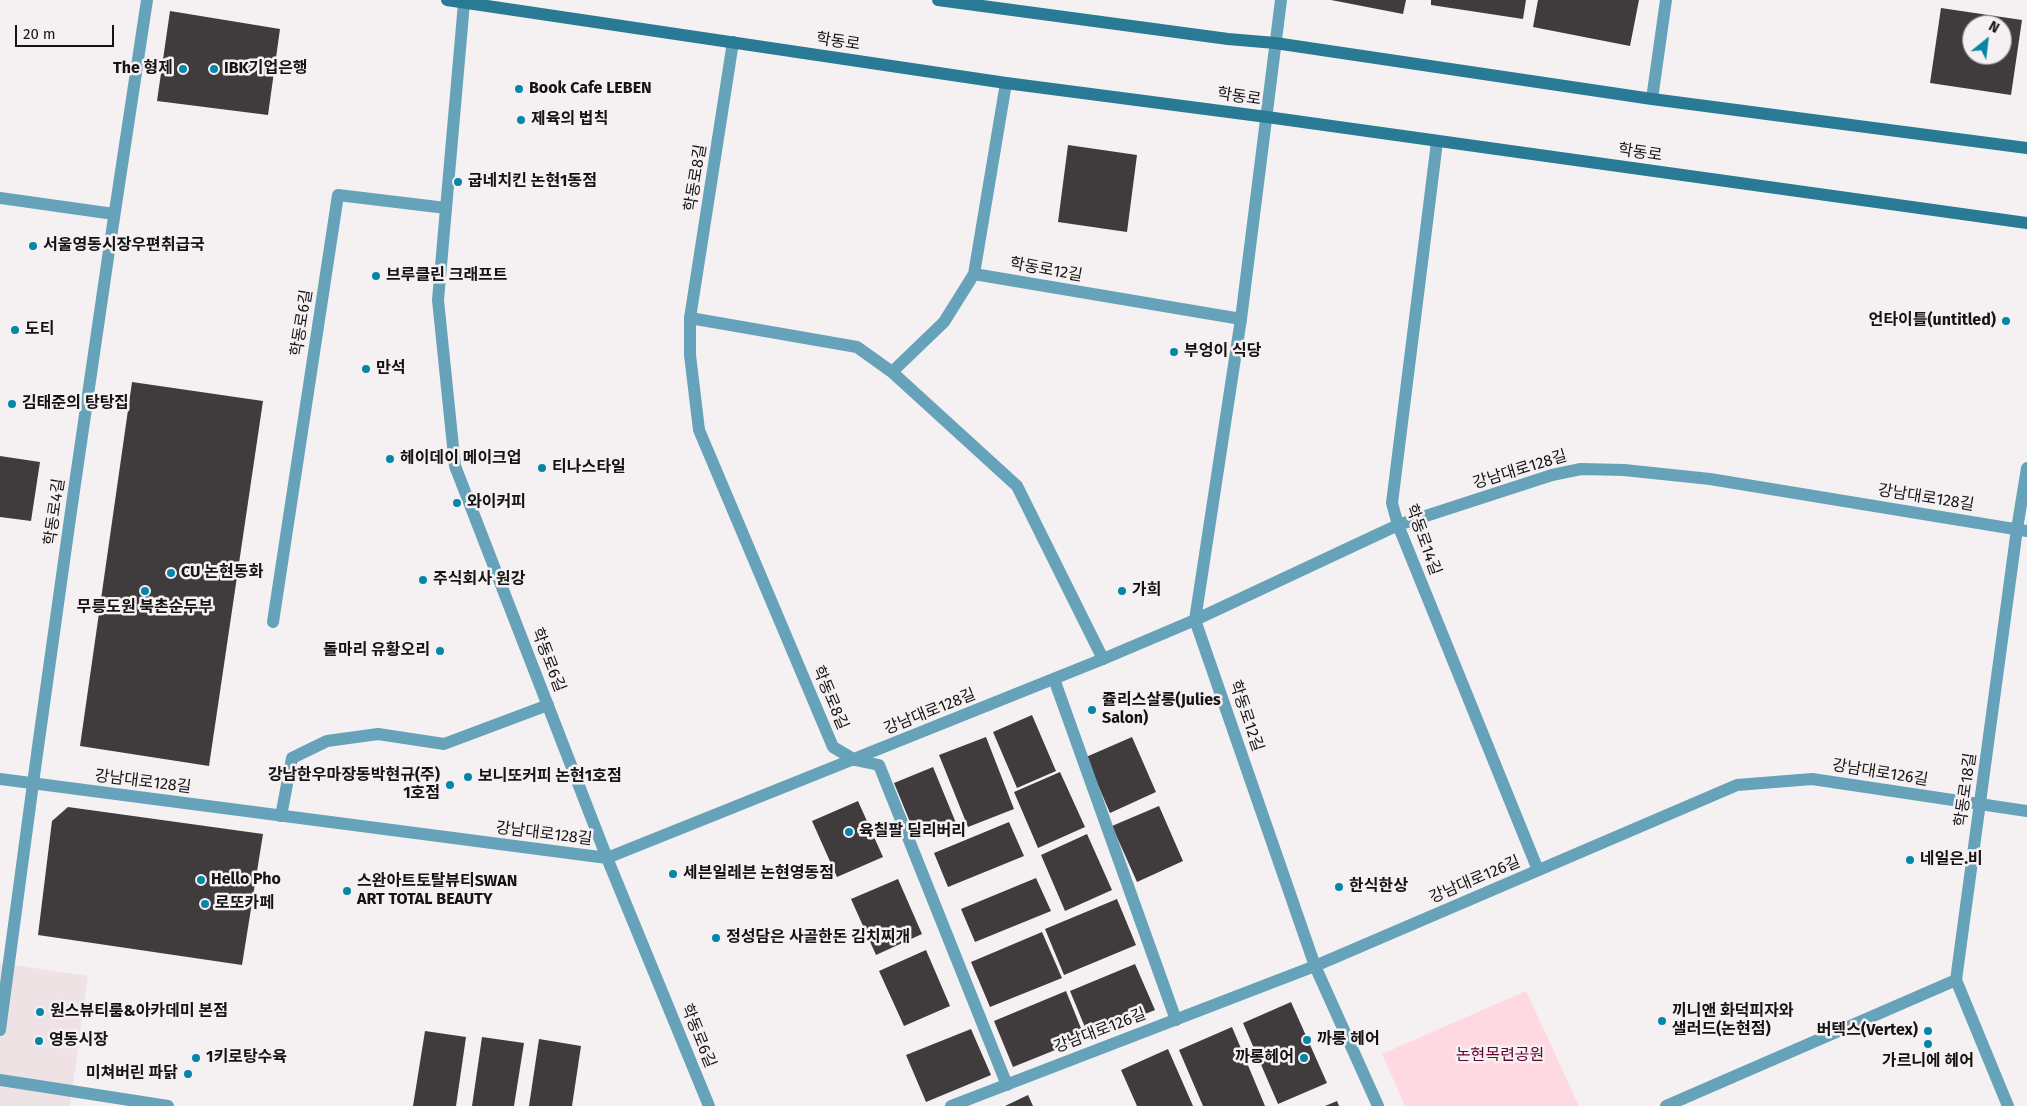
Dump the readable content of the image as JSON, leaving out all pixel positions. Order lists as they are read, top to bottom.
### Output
{
  "streets": {
    "main road": ["학동로"],
    "street": [
      "학동로8길",
      "학동로12길",
      "학동로6길",
      "강남대로128길",
      "학동로4길",
      "학동로14길",
      "강남대로126길",
      "학동로18길"
    ]
  },
  "crossings": [
    ["학동로", "학동로8길"],
    ["학동로", "학동로12길"],
    ["학동로", "학동로6길"],
    ["학동로", "학동로14길"],
    ["학동로8길", "강남대로128길"],
    ["학동로8길", "강남대로126길"],
    ["학동로12길", "강남대로128길"],
    ["학동로12길", "강남대로126길"],
    ["학동로6길", "강남대로128길"],
    ["강남대로128길", "학동로4길"],
    ["강남대로128길", "학동로14길"],
    ["강남대로128길", "학동로18길"],
    ["학동로14길", "강남대로126길"],
    ["강남대로126길", "학동로18길"]
  ],
  "parks": ["논현목련공원"],
  "places": [
    "The 형제",
    "IBK기업은행",
    "Book Cafe LEBEN",
    "제육의 법칙",
    "굽네치킨 논현1동점",
    "서울영동시장우편취급국",
    "브루클린 크래프트",
    "언타이틀(untitled)",
    "도티",
    "부엉이 식당",
    "만석",
    "김태준의 탕탕집",
    "헤이데이 메이크업",
    "티나스타일",
    "와이커피",
    "CU 논현동화",
    "주식회사 원강",
    "무릉도원 북촌순두부",
    "가희",
    "돌마리 유황오리",
    "쥴리스살롱(Julies Salon)",
    "보니또커피 논현1호점",
    "강남한우마장동박현규(주) 1호점",
    "육칠팔 딜리버리",
    "네일은.비",
    "세븐일레븐 논현영동점",
    "Hello Pho",
    "한식한상",
    "스완아트토탈뷰티SWAN ART TOTAL BEAUTY",
    "로또카페",
    "정성담은 사골한돈 김치찌개",
    "원스뷰티룸&아카데미 본점",
    "끼니앤 화덕피자와 샐러드(논현점)",
    "버텍스(Vertex)",
    "까롱 헤어",
    "영동시장",
    "가르니에 헤어",
    "1키로탕수육",
    "까롱헤어",
    "미쳐버린 파닭"
  ],
  "scale_bar": "20 m",
  "north": "top right"
}
